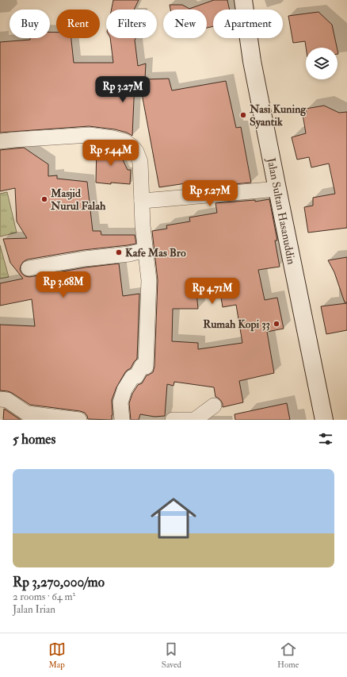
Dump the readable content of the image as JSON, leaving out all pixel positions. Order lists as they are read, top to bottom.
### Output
{
  "streets": {
    "main road": ["Jalan Sultan Hasanuddin"]
  },
  "places": [
    "Nasi Kuning Syantik",
    "Masjid Nurul Falah",
    "Kafe Mas Bro",
    "Rumah Kopi 33"
  ],
  "page": {
    "chip": [
      "Buy",
      "Rent",
      "Filters",
      "New",
      "Apartment"
    ],
    "price": [
      "Rp 3.27M",
      "Rp 5.44M",
      "Rp 5.27M",
      "Rp 3.68M",
      "Rp 4.71M"
    ],
    "heading": "5 homes",
    "list": [
      {
        "name": "Rp 3,270,000/mo",
        "note": "2 rooms · 64 m² · Jalan Irian"
      }
    ],
    "tabs": ["Map", "Saved", "Home"]
  }
}
